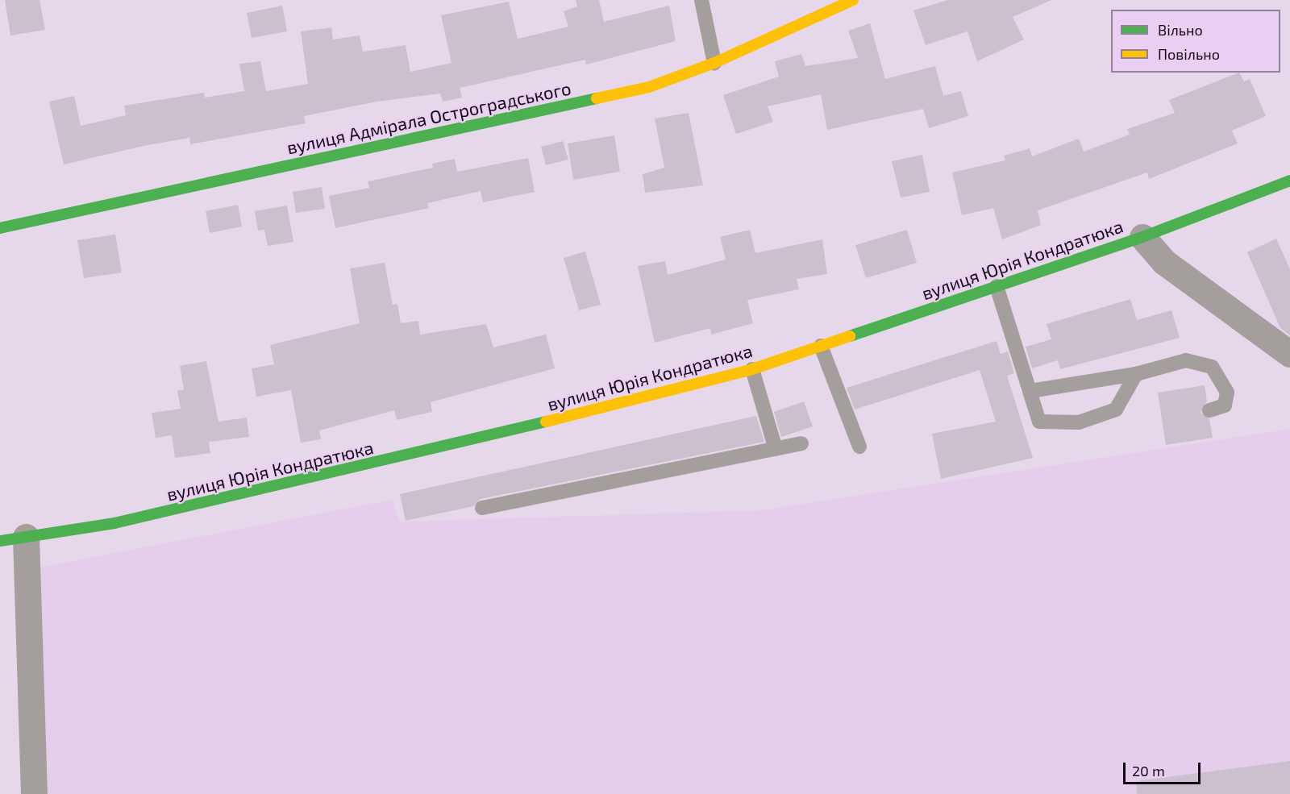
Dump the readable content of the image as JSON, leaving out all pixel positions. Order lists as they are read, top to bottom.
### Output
{
  "streets": {
    "street": ["вулиця Адмірала Остроградського", "вулиця Юрія Кондратюка"]
  },
  "legend": ["Вільно", "Повільно"],
  "scale_bar": "20 m"
}
